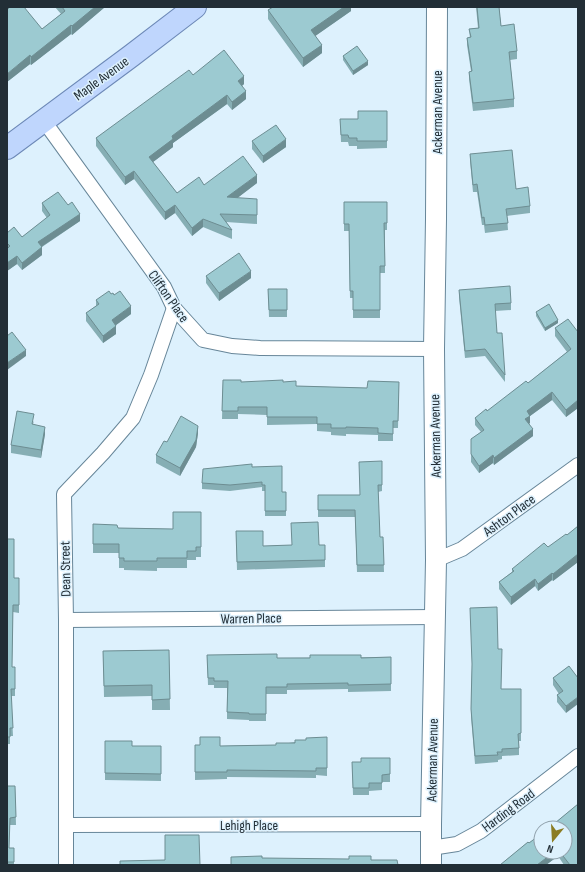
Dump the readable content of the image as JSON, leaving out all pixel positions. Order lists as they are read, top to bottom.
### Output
{
  "streets": {
    "main road": ["Maple Avenue"],
    "street": [
      "Ackerman Avenue",
      "Clifton Place",
      "Ashton Place",
      "Dean Street",
      "Warren Place",
      "Harding Road",
      "Lehigh Place"
    ]
  },
  "crossings": [
    ["Maple Avenue", "Clifton Place"],
    ["Ackerman Avenue", "Clifton Place"],
    ["Ackerman Avenue", "Ashton Place"],
    ["Ackerman Avenue", "Warren Place"],
    ["Ackerman Avenue", "Harding Road"],
    ["Ackerman Avenue", "Lehigh Place"],
    ["Clifton Place", "Dean Street"],
    ["Dean Street", "Warren Place"],
    ["Dean Street", "Lehigh Place"]
  ],
  "north": "bottom"
}
